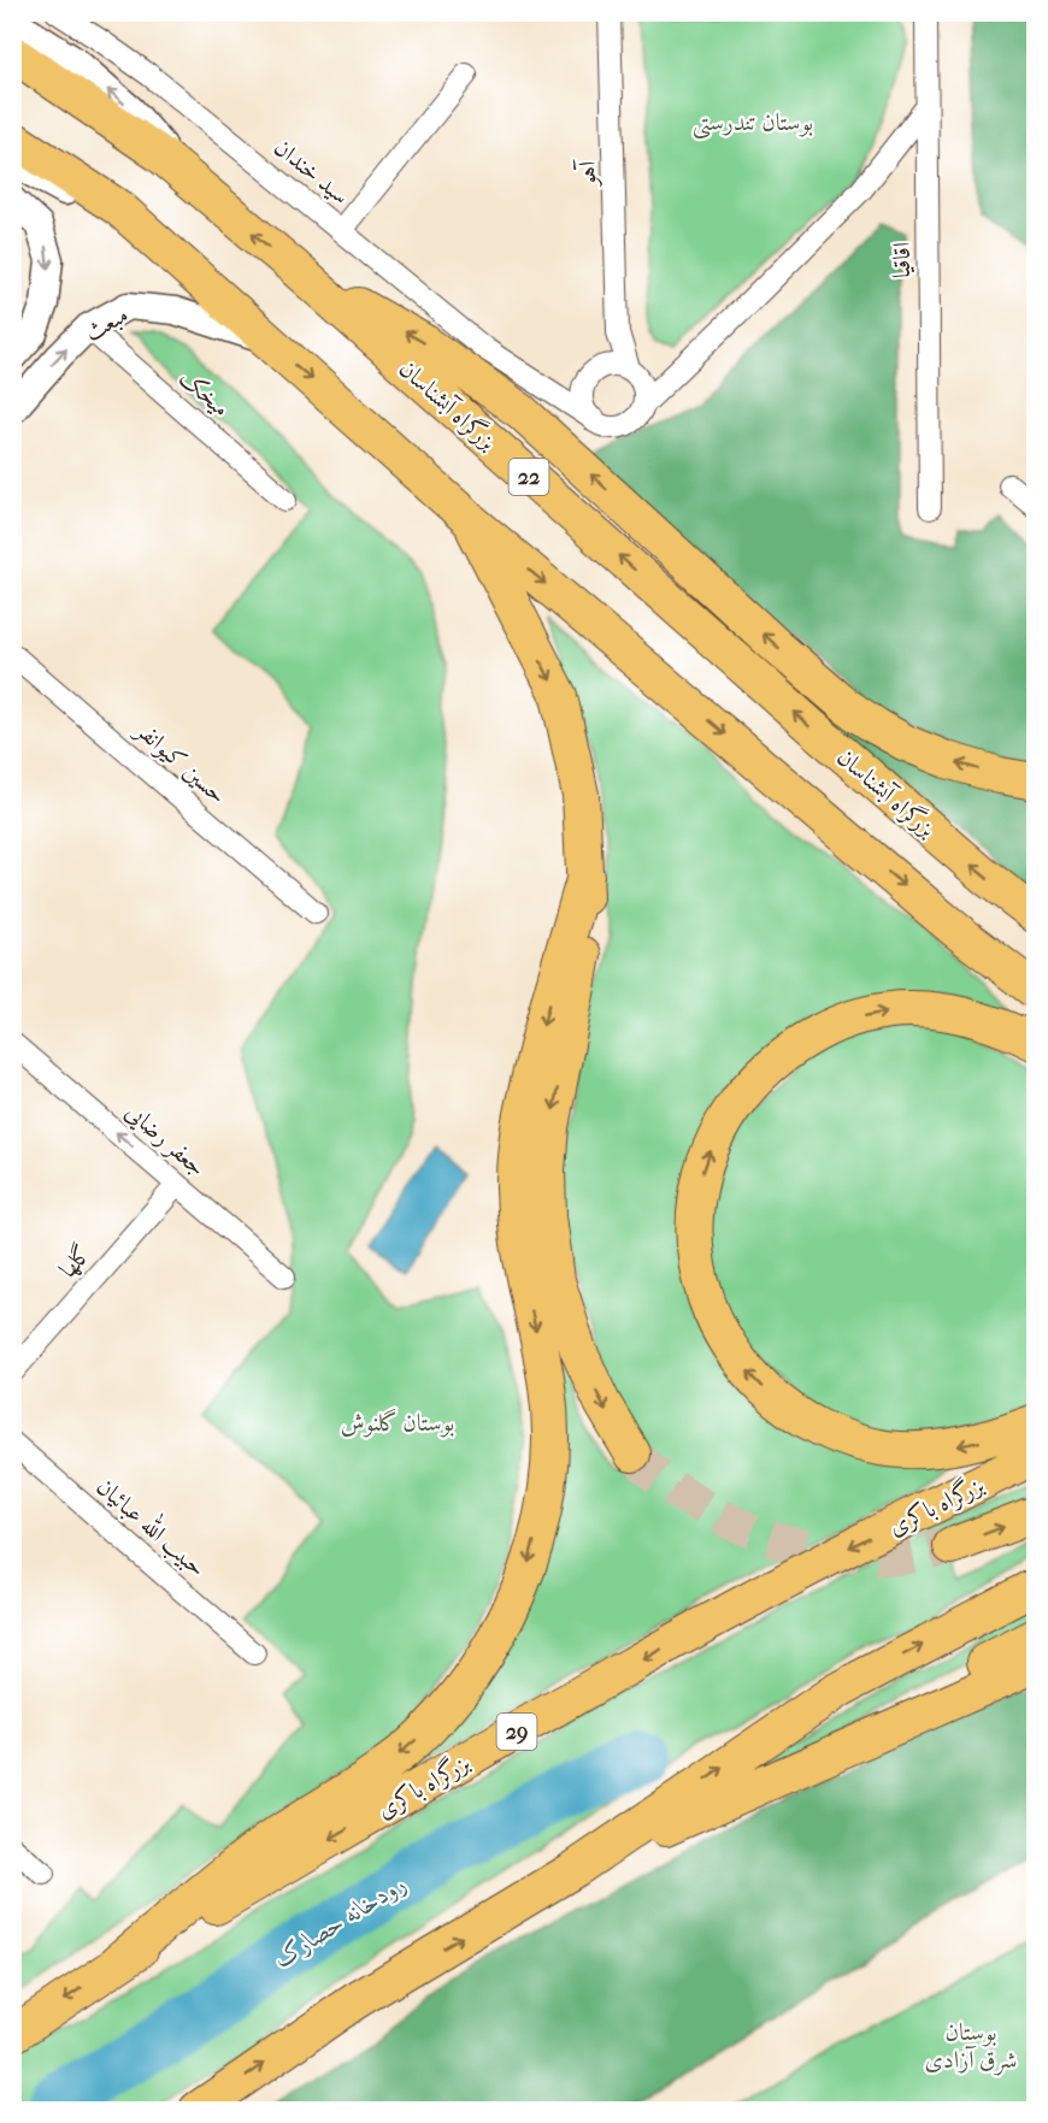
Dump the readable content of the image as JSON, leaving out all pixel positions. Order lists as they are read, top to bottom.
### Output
{
  "streets": {
    "highway": [
      "بزرگراه آبشناسان",
      "22",
      "بزرگراه باکری",
      "29"
    ],
    "street": [
      "سید خندان",
      "آهو",
      "اقاقیا",
      "مبعث",
      "میخک",
      "حسین کیوانفر",
      "جعفر رضایی",
      "گلها",
      "حبیب الله عبائیان"
    ]
  },
  "crossings": [
    ["مبعث", "میخک"],
    ["جعفر رضایی", "گلها"]
  ],
  "one_way": ["مبعث", "جعفر رضایی"],
  "water": ["رودخانه حصارک"],
  "parks": ["بوستان تندرستی", "بوستان گلنوش", "بوستان شرق آزادی"]
}
